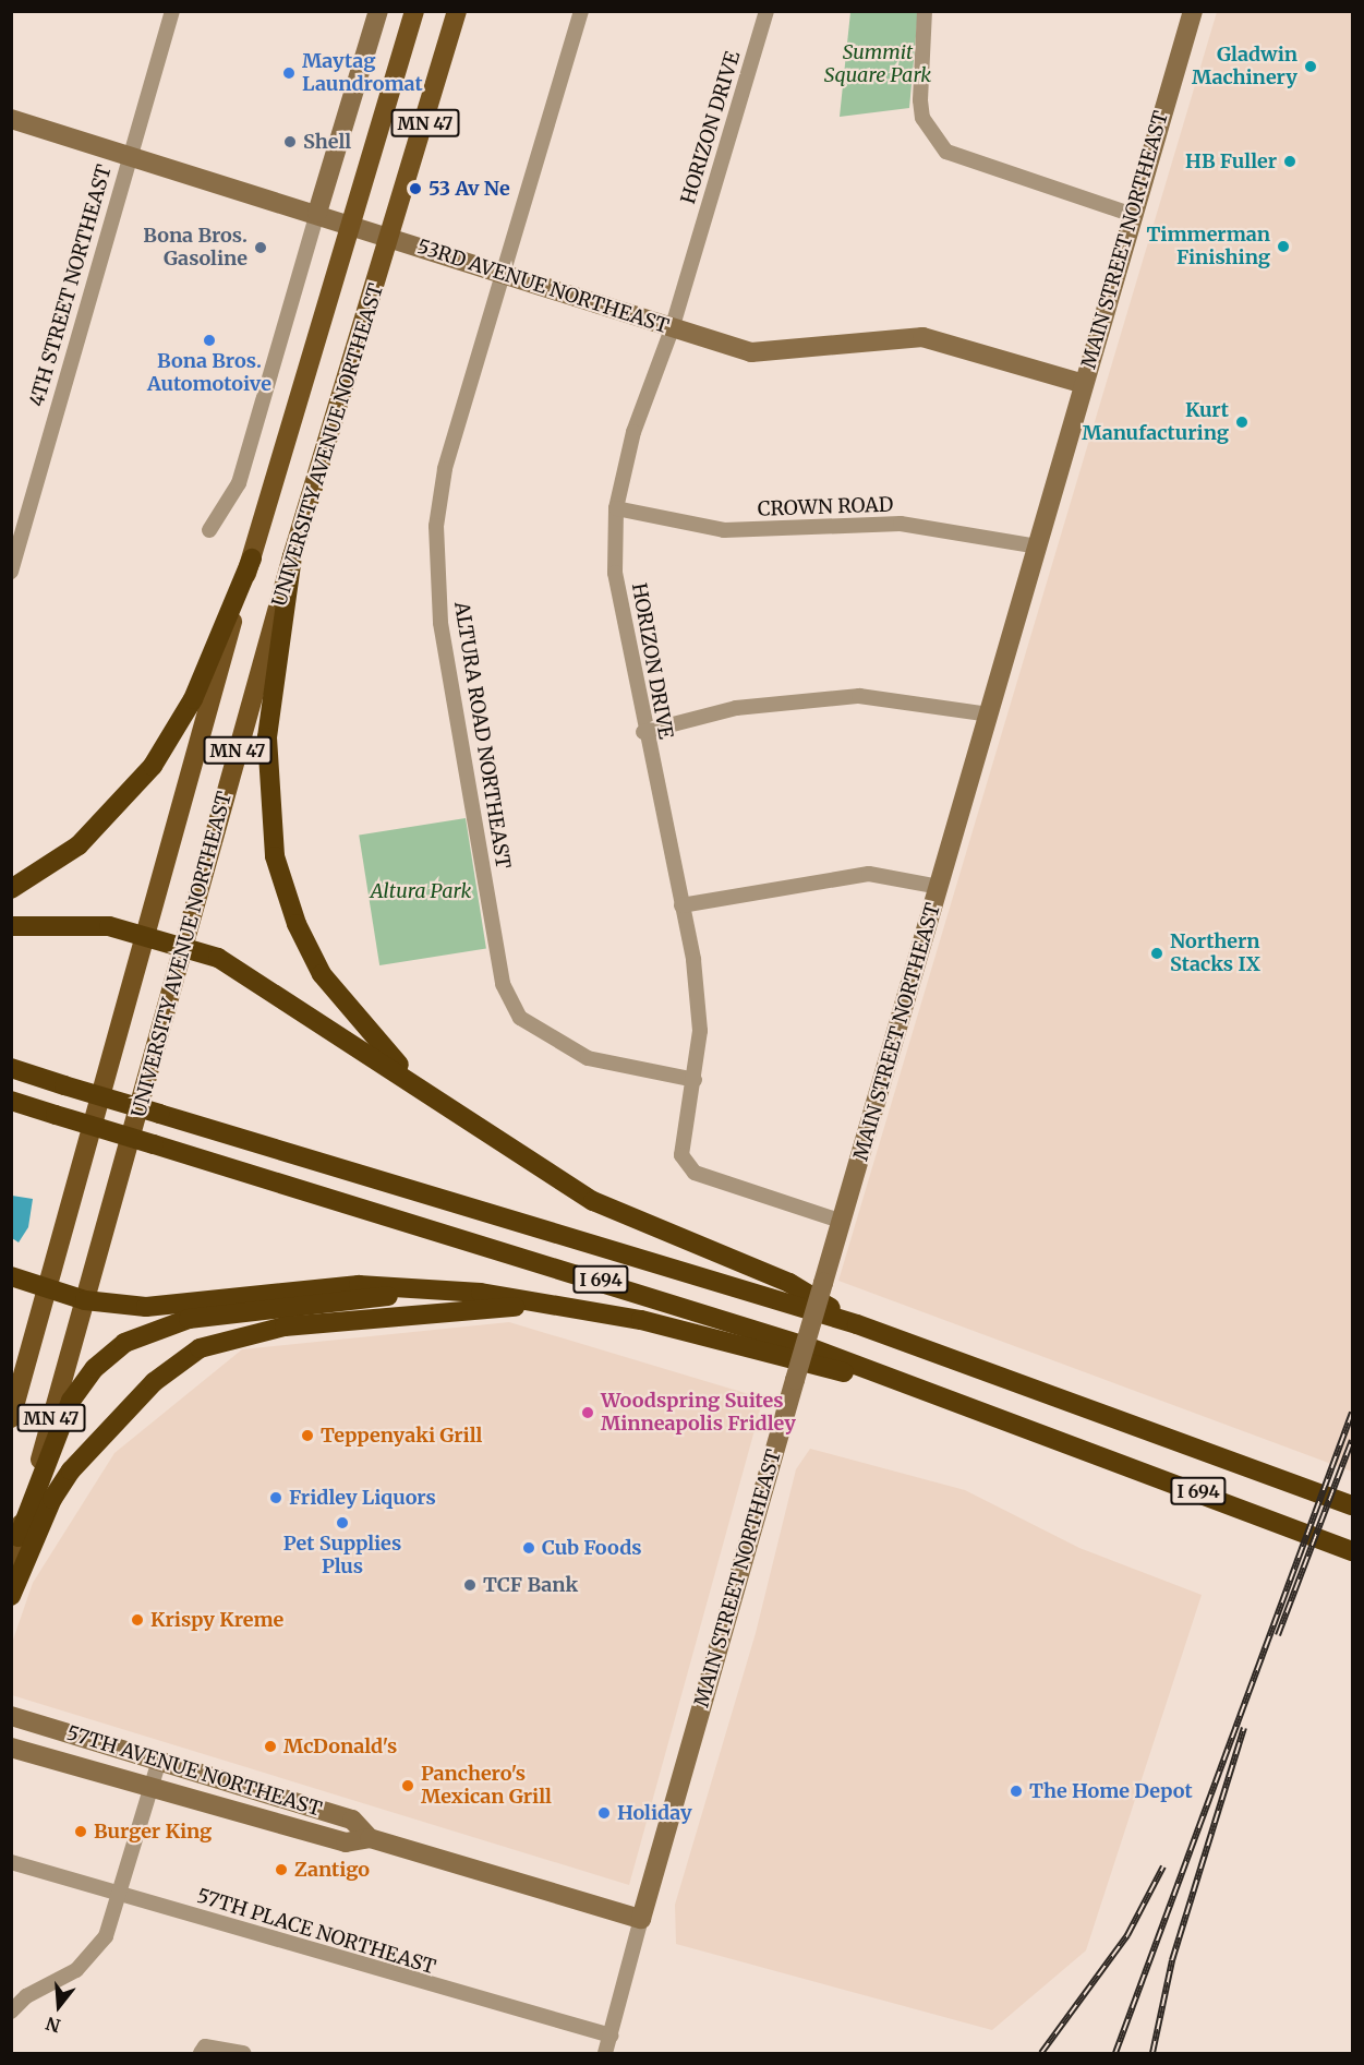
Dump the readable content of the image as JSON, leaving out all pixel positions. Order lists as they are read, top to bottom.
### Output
{
  "streets": {
    "highway": ["I 694"],
    "main road": ["MN 47", "UNIVERSITY AVENUE NORTHEAST"],
    "street": [
      "HORIZON DRIVE",
      "MAIN STREET NORTHEAST",
      "4TH STREET NORTHEAST",
      "53RD AVENUE NORTHEAST",
      "CROWN ROAD",
      "ALTURA ROAD NORTHEAST",
      "57TH AVENUE NORTHEAST",
      "57TH PLACE NORTHEAST"
    ]
  },
  "crossings": [
    ["HORIZON DRIVE", "MAIN STREET NORTHEAST"],
    ["HORIZON DRIVE", "53RD AVENUE NORTHEAST"],
    ["HORIZON DRIVE", "CROWN ROAD"],
    ["HORIZON DRIVE", "ALTURA ROAD NORTHEAST"],
    ["MAIN STREET NORTHEAST", "53RD AVENUE NORTHEAST"],
    ["MAIN STREET NORTHEAST", "CROWN ROAD"],
    ["MAIN STREET NORTHEAST", "57TH AVENUE NORTHEAST"],
    ["MAIN STREET NORTHEAST", "57TH PLACE NORTHEAST"],
    ["4TH STREET NORTHEAST", "53RD AVENUE NORTHEAST"],
    ["53RD AVENUE NORTHEAST", "UNIVERSITY AVENUE NORTHEAST"],
    ["53RD AVENUE NORTHEAST", "ALTURA ROAD NORTHEAST"]
  ],
  "parks": ["Summit Square Park", "Altura Park"],
  "places": [
    "Gladwin Machinery",
    "Maytag Laundromat",
    "Shell",
    "HB Fuller",
    "53 Av Ne",
    "Timmerman Finishing",
    "Bona Bros. Gasoline",
    "Bona Bros. Automotoive",
    "Kurt Manufacturing",
    "Northern Stacks IX",
    "Woodspring Suites Minneapolis Fridley",
    "Teppenyaki Grill",
    "Fridley Liquors",
    "Pet Supplies Plus",
    "Cub Foods",
    "TCF Bank",
    "Krispy Kreme",
    "McDonald's",
    "Panchero's Mexican Grill",
    "The Home Depot",
    "Holiday",
    "Burger King",
    "Zantigo"
  ],
  "north": "bottom"
}
